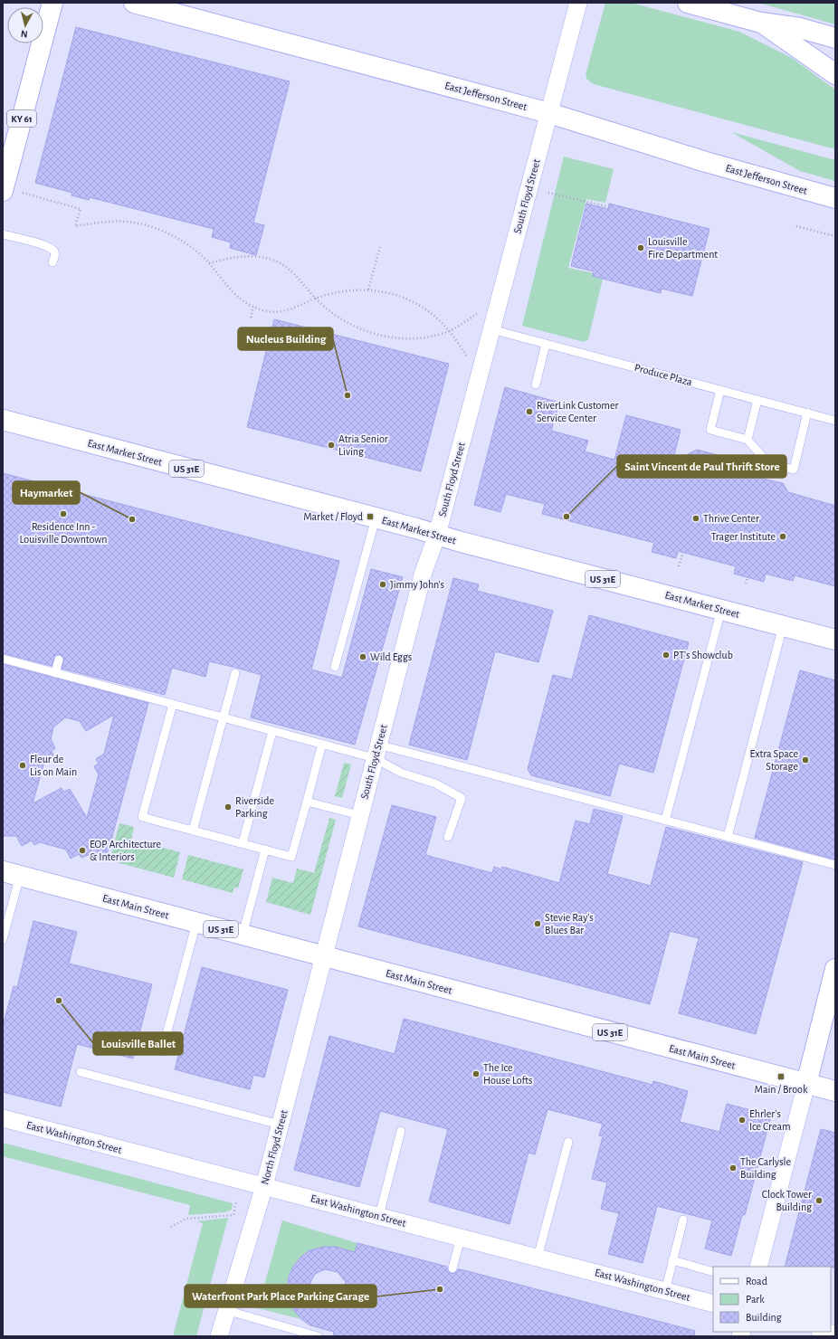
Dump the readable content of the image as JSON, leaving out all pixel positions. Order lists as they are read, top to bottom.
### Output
{
  "streets": {
    "main road": [
      "East Jefferson Street",
      "KY 61",
      "East Market Street",
      "US 31E",
      "East Main Street"
    ],
    "street": ["South Floyd Street", "East Washington Street", "North Floyd Street"],
    "lane": ["Produce Plaza"]
  },
  "crossings": [
    ["East Jefferson Street", "South Floyd Street"],
    ["South Floyd Street", "Produce Plaza"],
    ["South Floyd Street", "East Market Street"],
    ["South Floyd Street", "East Main Street"],
    ["South Floyd Street", "North Floyd Street"],
    ["East Main Street", "North Floyd Street"],
    ["East Washington Street", "North Floyd Street"]
  ],
  "places": {
    "other": [
      "Louisville Fire Department",
      "Nucleus Building",
      "RiverLink Customer Service Center",
      "Atria Senior Living",
      "Residence Inn - Louisville Downtown",
      "Saint Vincent de Paul Thrift Store",
      "Thrive Center",
      "Haymarket",
      "Trager Institute",
      "Jimmy John's",
      "PT's Showclub",
      "Wild Eggs",
      "Extra Space Storage",
      "Fleur de Lis on Main",
      "Riverside Parking",
      "EOP Architecture & Interiors",
      "Stevie Ray's Blues Bar",
      "Louisville Ballet",
      "The Ice House Lofts",
      "Ehrler's Ice Cream",
      "The Carlysle Building",
      "Clock Tower Building",
      "Waterfront Park Place Parking Garage"
    ],
    "transit": ["Market / Floyd", "Main / Brook"]
  },
  "legend": ["Road", "Park", "Building"],
  "north": "bottom"
}
